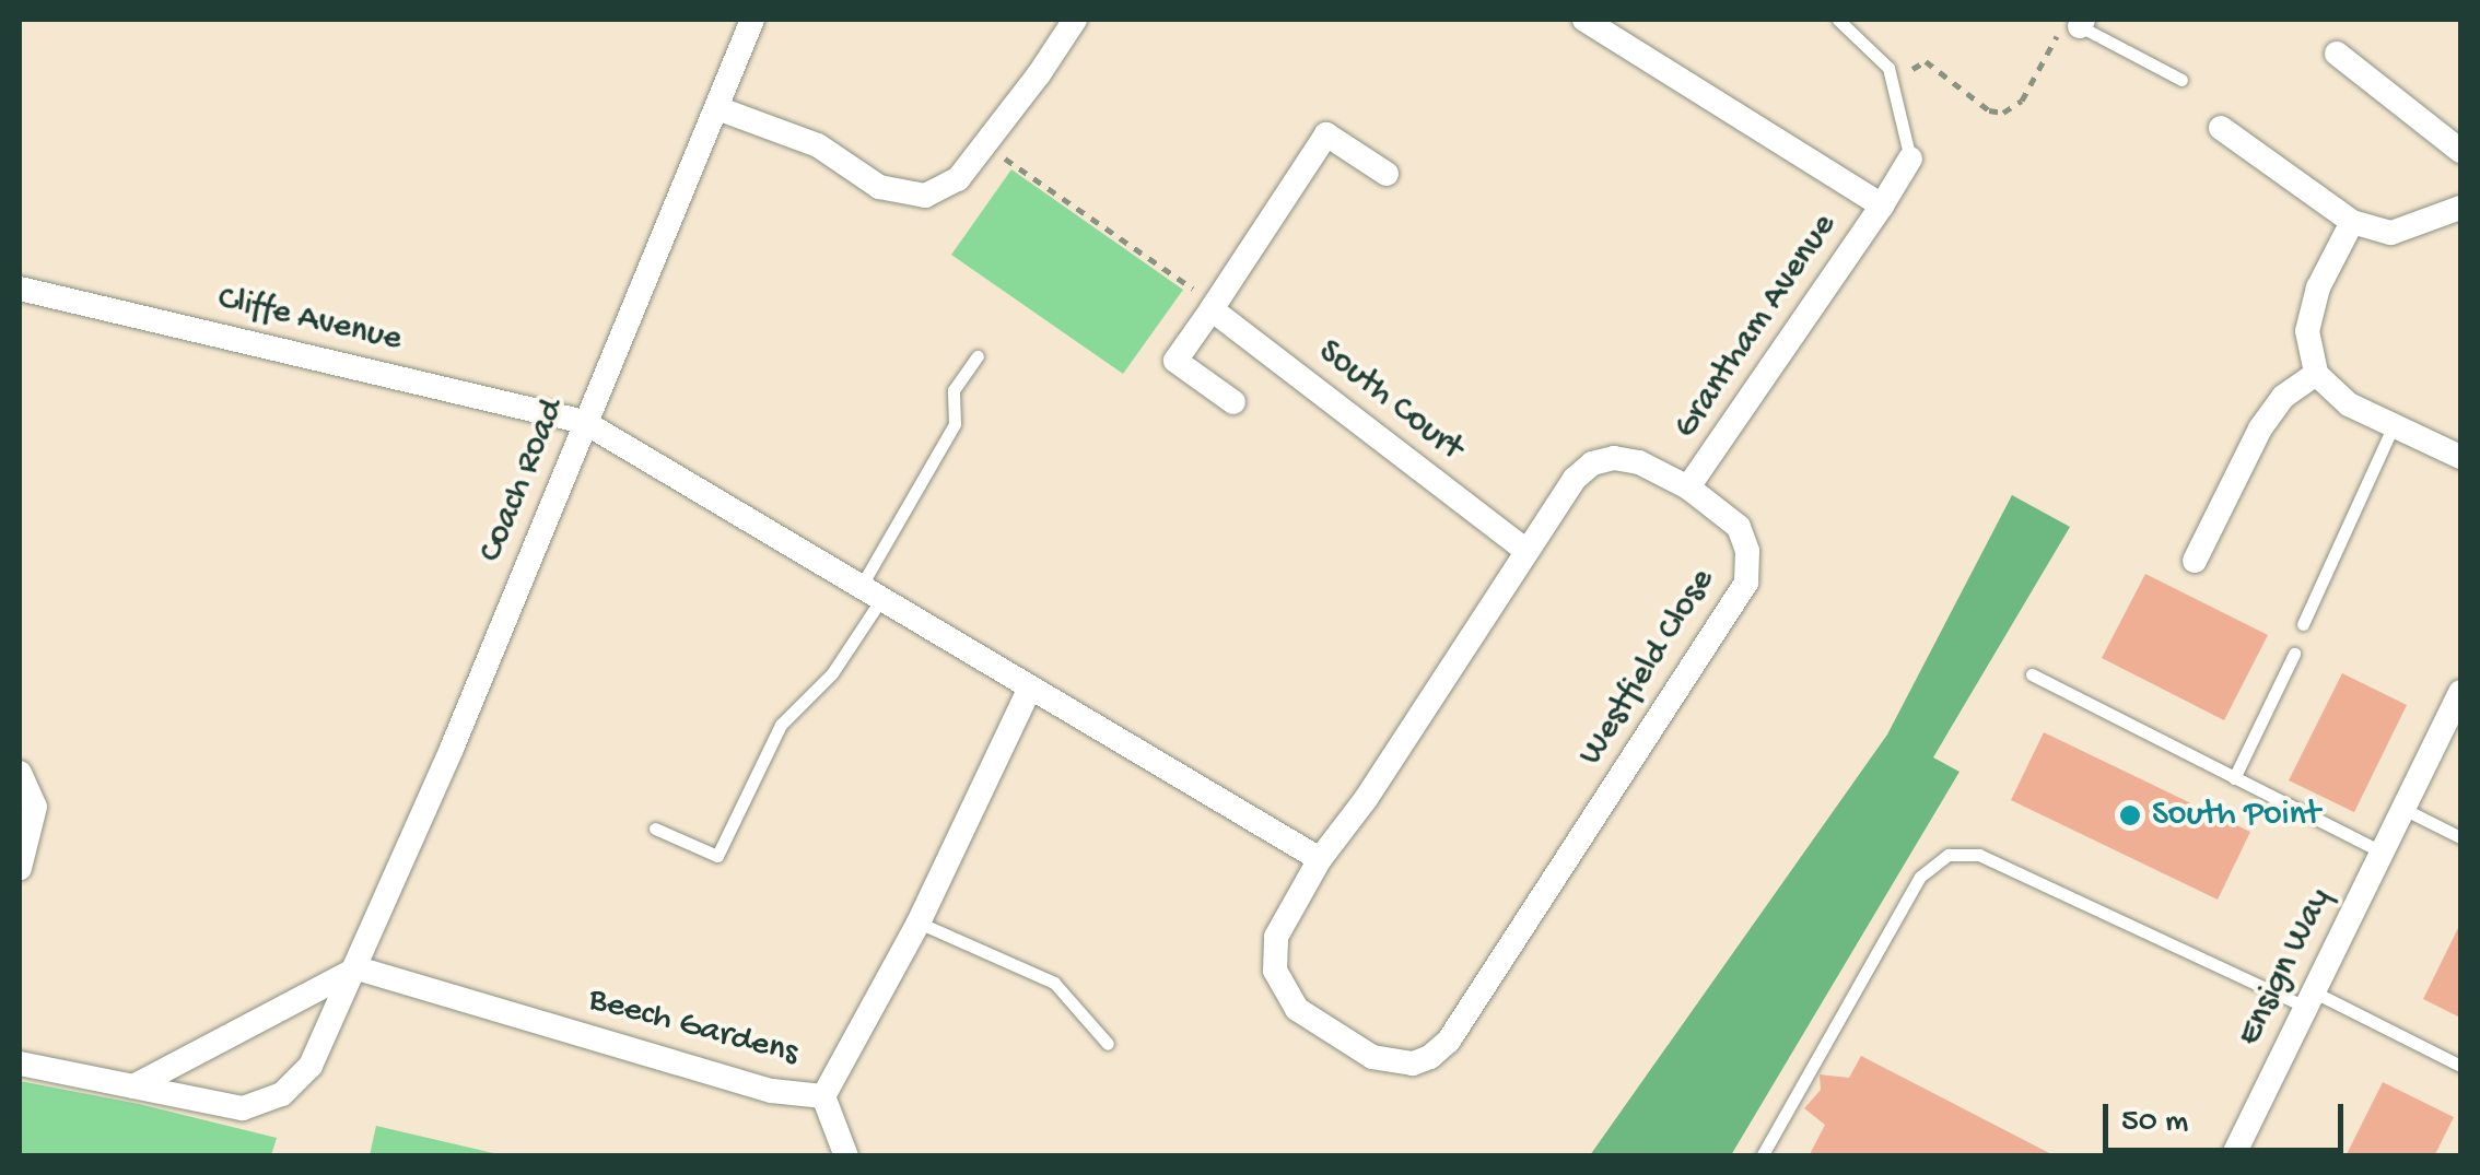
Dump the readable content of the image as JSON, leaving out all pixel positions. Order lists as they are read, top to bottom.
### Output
{
  "streets": {
    "street": [
      "Cliffe Avenue",
      "Grantham Avenue",
      "South Court",
      "Coach Road",
      "Westfield Close",
      "Ensign Way",
      "Beech Gardens"
    ]
  },
  "crossings": [
    ["Cliffe Avenue", "Coach Road"],
    ["Grantham Avenue", "Westfield Close"],
    ["South Court", "Westfield Close"],
    ["Coach Road", "Beech Gardens"]
  ],
  "places": ["South Point"],
  "scale_bar": "50 m"
}
